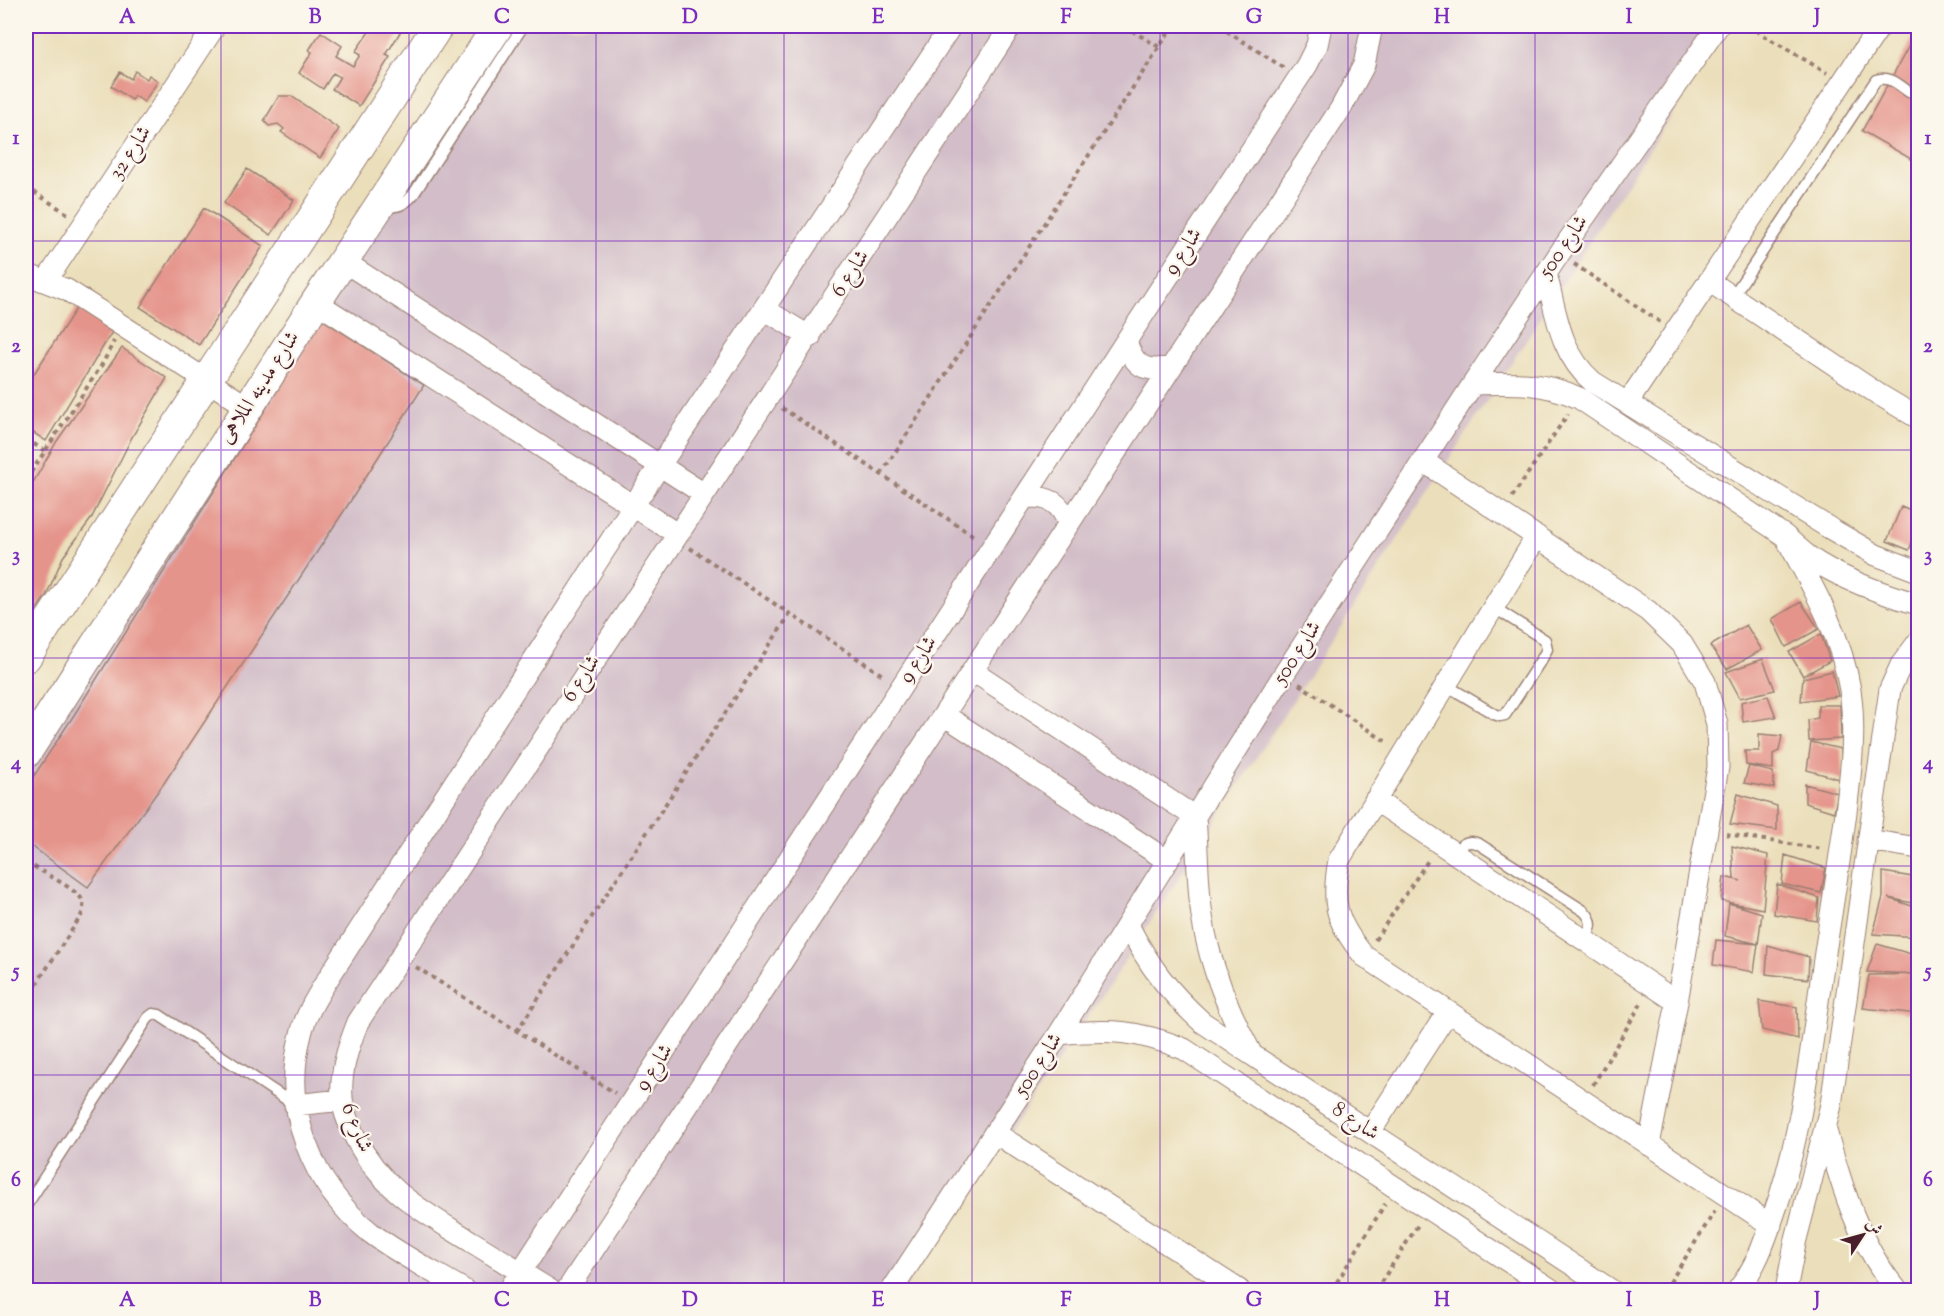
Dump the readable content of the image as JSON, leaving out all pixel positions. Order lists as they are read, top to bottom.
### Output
{
  "streets": {
    "street": [
      "شارع 32",
      "شارع 500",
      "شارع 9",
      "شارع 6",
      "شارع مدينه الملاهى",
      "شارع 8"
    ]
  },
  "crossings": [
    ["شارع 500", "شارع 8"],
    ["شارع 9", "شارع 6"]
  ],
  "north": "top right",
  "grid": {
    "columns": [
      "A",
      "B",
      "C",
      "D",
      "E",
      "F",
      "G",
      "H",
      "I",
      "J"
    ],
    "rows": [
      "1",
      "2",
      "3",
      "4",
      "5",
      "6"
    ]
  }
}
